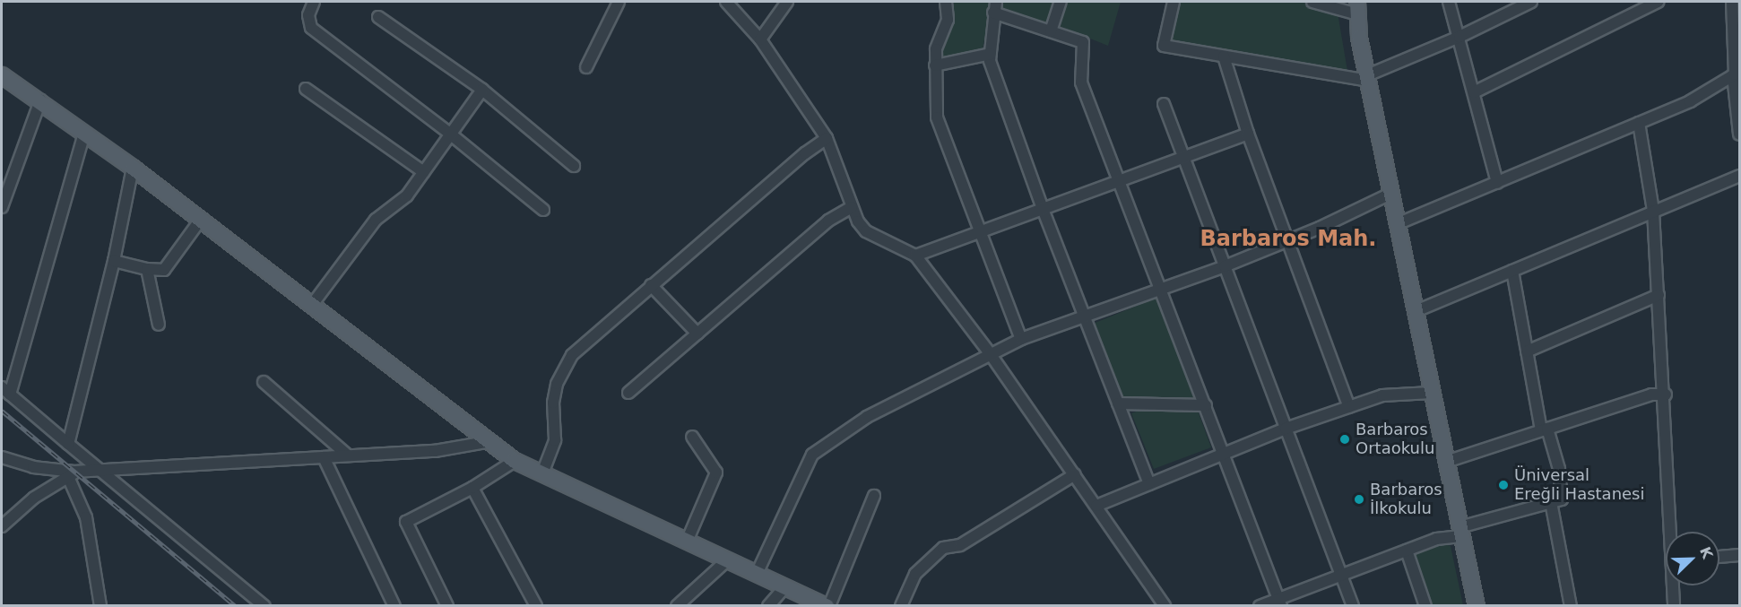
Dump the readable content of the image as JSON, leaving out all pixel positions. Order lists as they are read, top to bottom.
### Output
{
  "districts": ["Barbaros Mah."],
  "places": ["Barbaros Ortaokulu", "Üniversal Ereğli Hastanesi", "Barbaros İlkokulu"],
  "north": "top right"
}
